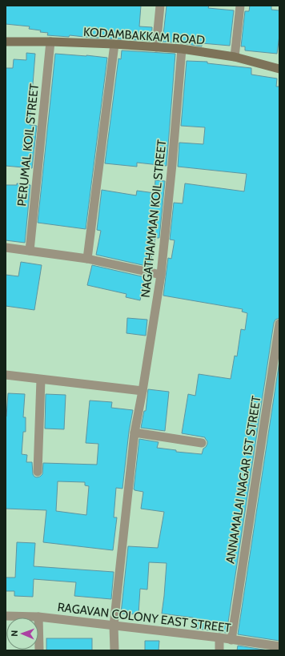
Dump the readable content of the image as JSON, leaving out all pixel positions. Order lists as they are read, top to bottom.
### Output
{
  "streets": {
    "main road": ["KODAMBAKKAM ROAD"],
    "street": [
      "PERUMAL KOIL STREET",
      "NAGATHAMMAN KOIL STREET",
      "ANNAMALAI NAGAR 1ST STREET",
      "RAGAVAN COLONY EAST STREET"
    ]
  },
  "crossings": [
    ["KODAMBAKKAM ROAD", "PERUMAL KOIL STREET"],
    ["KODAMBAKKAM ROAD", "NAGATHAMMAN KOIL STREET"],
    ["NAGATHAMMAN KOIL STREET", "RAGAVAN COLONY EAST STREET"],
    ["ANNAMALAI NAGAR 1ST STREET", "RAGAVAN COLONY EAST STREET"]
  ],
  "north": "left"
}
